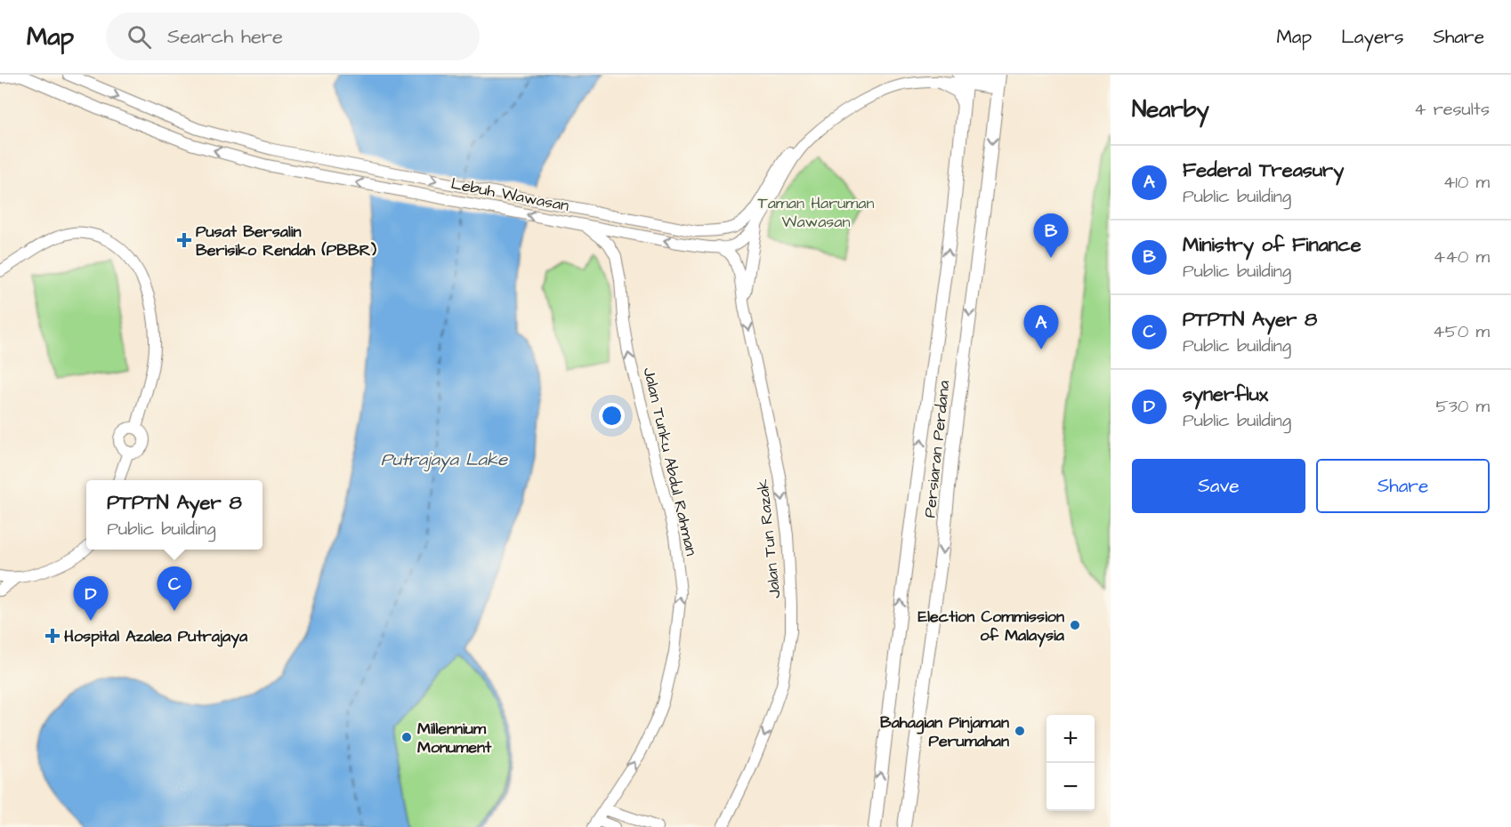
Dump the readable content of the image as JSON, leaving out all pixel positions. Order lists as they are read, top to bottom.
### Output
{
  "streets": {
    "main road": [
      "Lebuh Wawasan",
      "Persiaran Perdana",
      "Jalan Tunku Abdul Rahman",
      "Jalan Tun Razak"
    ]
  },
  "crossings": [
    ["Lebuh Wawasan", "Persiaran Perdana"],
    ["Lebuh Wawasan", "Jalan Tunku Abdul Rahman"],
    ["Lebuh Wawasan", "Jalan Tun Razak"]
  ],
  "one_way": ["Jalan Tunku Abdul Rahman", "Jalan Tun Razak"],
  "water": ["Putrajaya Lake"],
  "parks": ["Taman Haruman Wawasan"],
  "places": {
    "health": ["Pusat Bersalin Berisiko Rendah (PBBR)", "Hospital Azalea Putrajaya"],
    "other": ["Election Commission of Malaysia", "Bahagian Pinjaman Perumahan", "Millennium Monument"]
  },
  "page": {
    "header": "Map",
    "search": "Search here",
    "nav": ["Map", "Layers", "Share"],
    "heading": ["Nearby", "4 results"],
    "list": [
      {
        "mark": "A",
        "name": "Federal Treasury",
        "note": "Public building",
        "value": "410 m"
      },
      {
        "mark": "B",
        "name": "Ministry of Finance",
        "note": "Public building",
        "value": "440 m"
      },
      {
        "mark": "C",
        "name": "PTPTN Ayer 8",
        "note": "Public building",
        "value": "450 m"
      },
      {
        "mark": "D",
        "name": "synerflux",
        "note": "Public building",
        "value": "530 m"
      }
    ],
    "pins": [
      "B",
      "A",
      "C",
      "D"
    ],
    "buttons": ["Save", "Share"],
    "popup": ["PTPTN Ayer 8", "Public building"],
    "map_buttons": ["+", "−"]
  }
}
